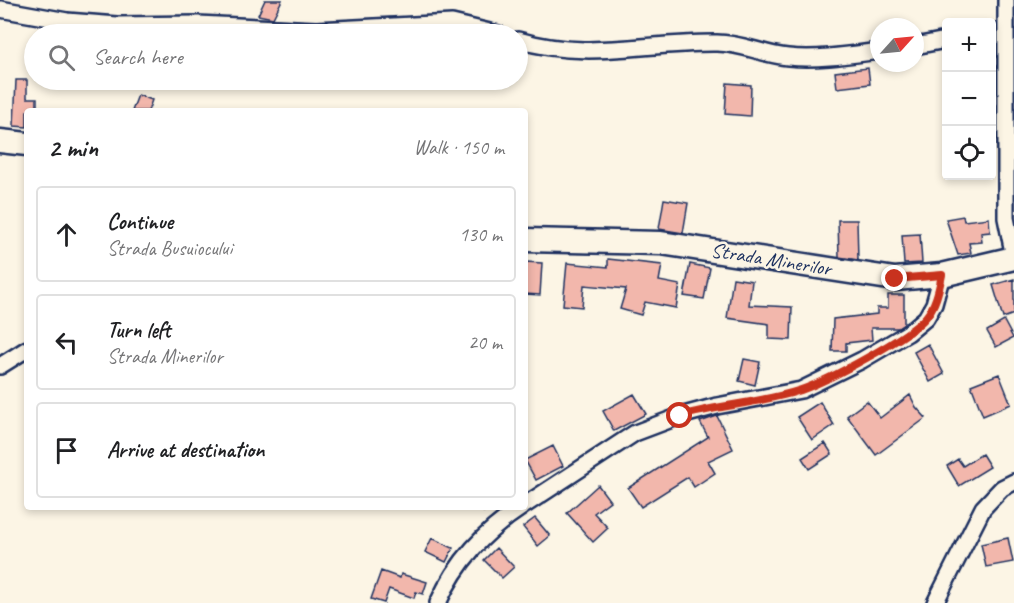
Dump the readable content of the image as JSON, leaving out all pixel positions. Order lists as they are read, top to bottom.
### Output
{
  "streets": {
    "main road": ["Strada Minerilor"]
  },
  "north": "top right",
  "page": {
    "map_buttons": ["+", "−"],
    "search": "Search here",
    "heading": ["2 min", "Walk · 150 m"],
    "list": [
      ["Continue", "Strada Busuiocului", "130 m"],
      ["Turn left", "Strada Minerilor", "20 m"],
      "Arrive at destination"
    ]
  }
}
